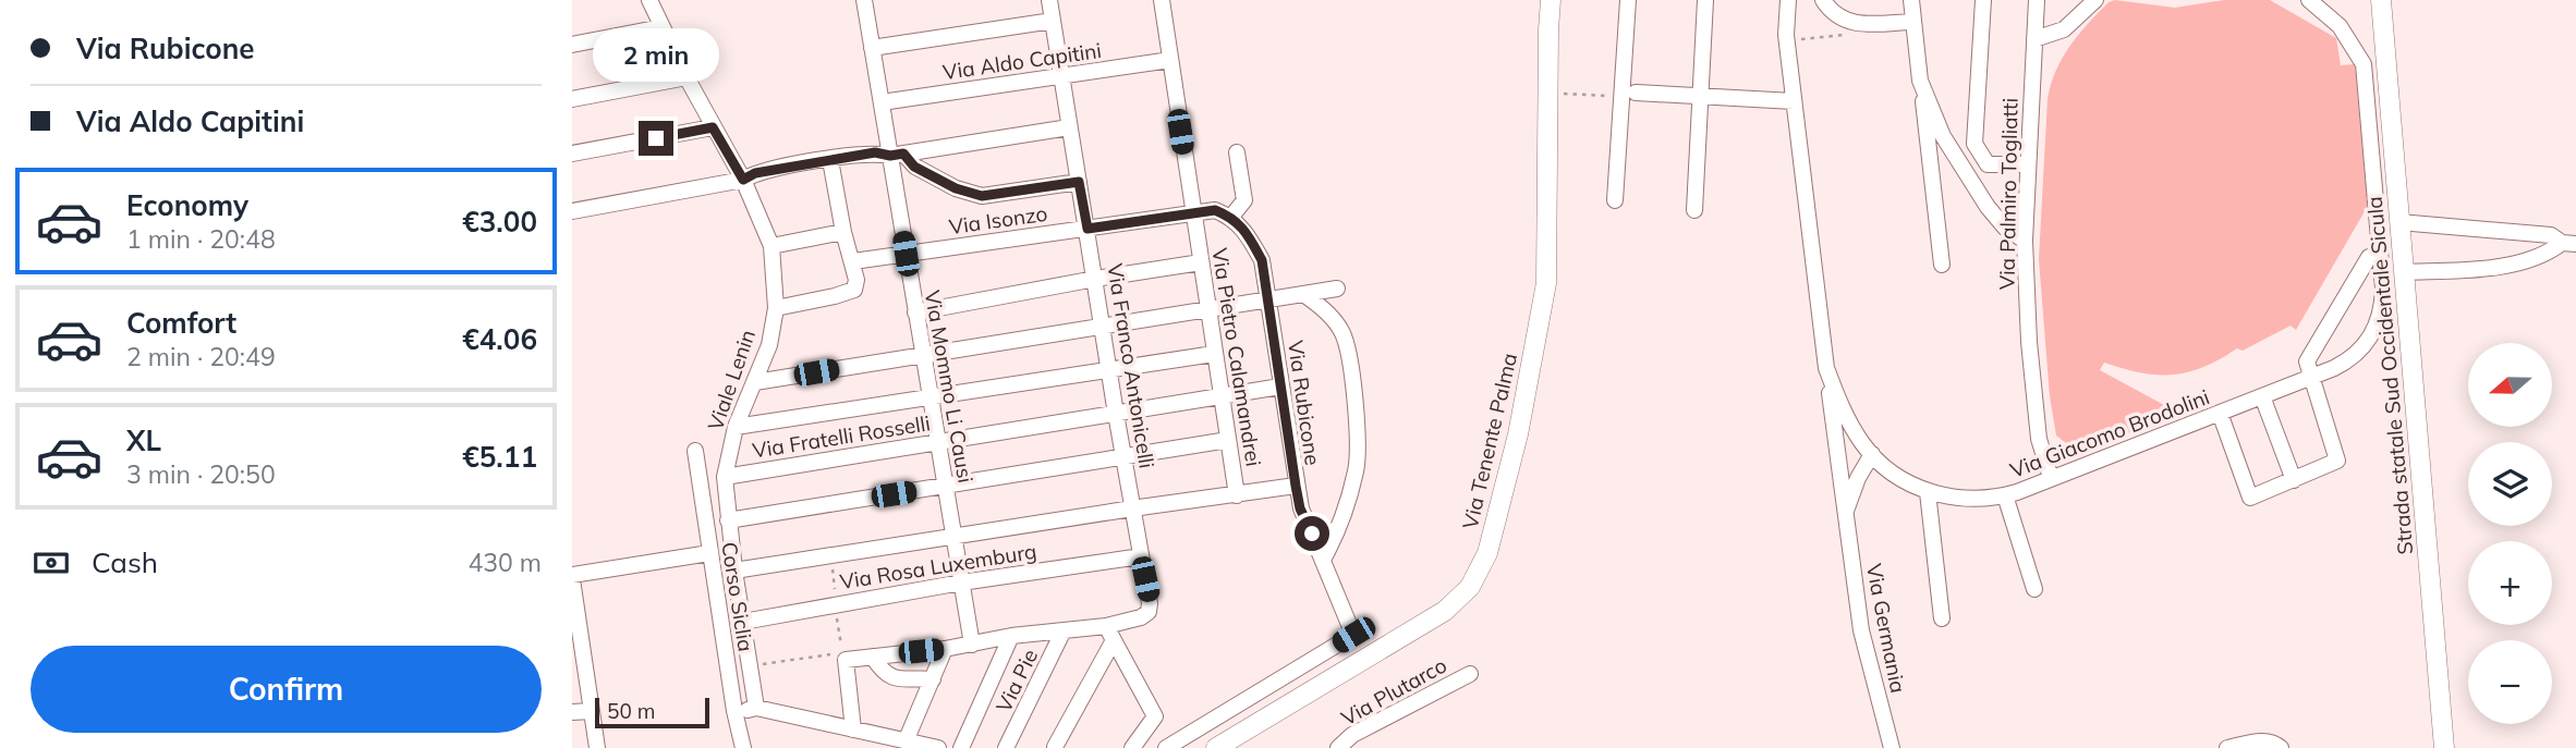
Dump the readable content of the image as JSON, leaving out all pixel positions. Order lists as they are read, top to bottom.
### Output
{
  "streets": {
    "main road": ["Strada statale Sud Occidentale Sicula", "Via Tenente Palma"],
    "street": [
      "Via Aldo Capitini",
      "Via Palmiro Togliatti",
      "Via Isonzo",
      "Via Pietro Calamandrei",
      "Via Franco Antonicelli",
      "Viale Lenin",
      "Via Mommo Li Causi",
      "Via Rubicone",
      "Via Giacomo Brodolini",
      "Via Fratelli Rosselli",
      "Via Rosa Luxemburg",
      "Corso Siclia",
      "Via Germania",
      "Via Pie",
      "Via Plutarco"
    ]
  },
  "crossings": [
    ["Via Aldo Capitini", "Via Pietro Calamandrei"],
    ["Via Aldo Capitini", "Via Franco Antonicelli"],
    ["Via Aldo Capitini", "Via Mommo Li Causi"],
    ["Via Palmiro Togliatti", "Via Giacomo Brodolini"],
    ["Via Isonzo", "Via Pietro Calamandrei"],
    ["Via Isonzo", "Via Franco Antonicelli"],
    ["Via Isonzo", "Via Mommo Li Causi"],
    ["Via Pietro Calamandrei", "Via Fratelli Rosselli"],
    ["Via Franco Antonicelli", "Via Fratelli Rosselli"],
    ["Via Franco Antonicelli", "Via Rosa Luxemburg"],
    ["Viale Lenin", "Via Fratelli Rosselli"],
    ["Viale Lenin", "Via Rosa Luxemburg"],
    ["Via Mommo Li Causi", "Via Fratelli Rosselli"],
    ["Via Mommo Li Causi", "Via Rosa Luxemburg"],
    ["Via Rubicone", "Via Fratelli Rosselli"],
    ["Via Giacomo Brodolini", "Via Germania"]
  ],
  "scale_bar": "50 m",
  "north": "left",
  "page": {
    "banner": ["Via Rubicone", "Via Aldo Capitini"],
    "bubble": "2 min",
    "list": [
      {
        "name": "Economy",
        "note": "1 min · 20:48",
        "value": "€3.00"
      },
      {
        "name": "Comfort",
        "note": "2 min · 20:49",
        "value": "€4.06"
      },
      {
        "name": "XL",
        "note": "3 min · 20:50",
        "value": "€5.11"
      }
    ],
    "map_buttons": ["+", "−"],
    "pay": ["Cash", "430 m"],
    "buttons": "Confirm",
    "scale": "50 m"
  }
}
